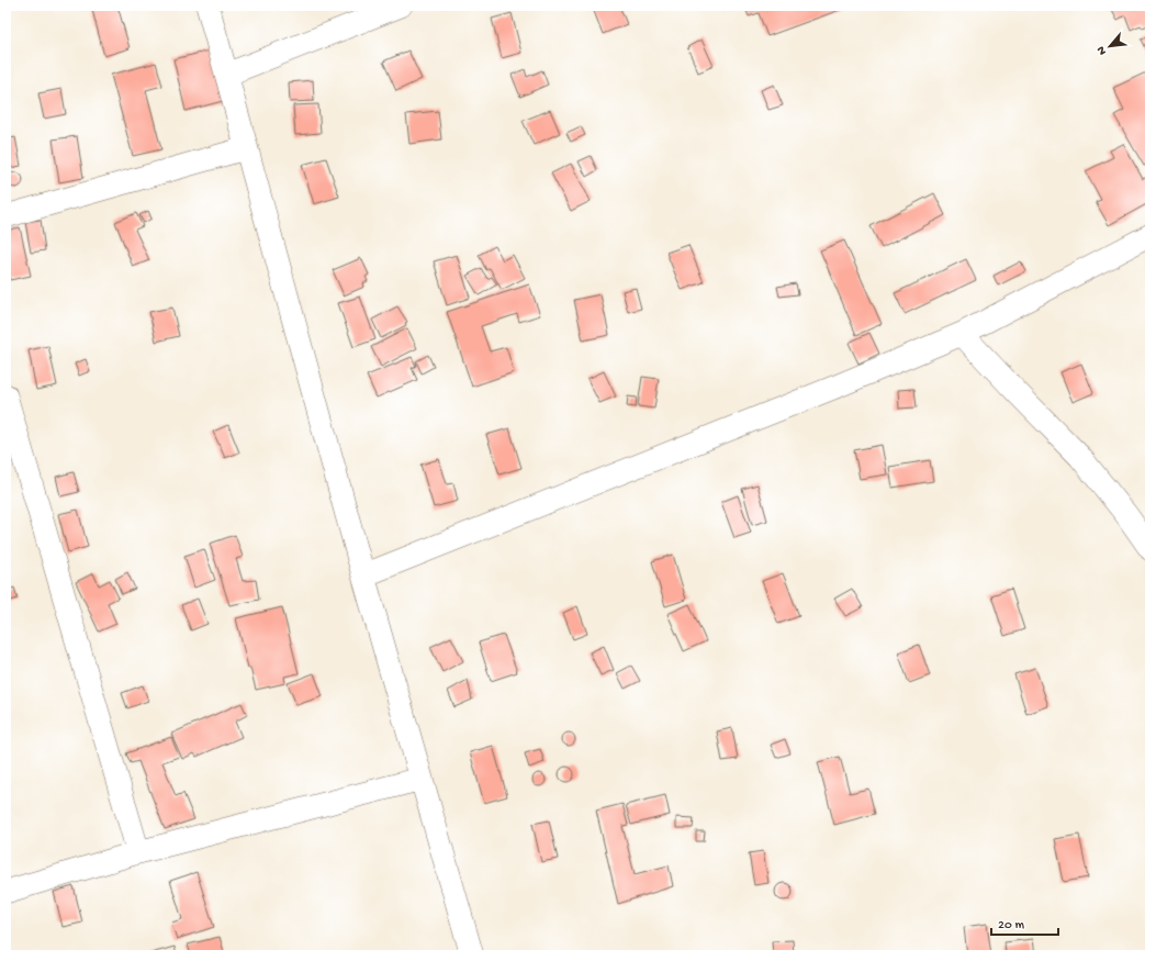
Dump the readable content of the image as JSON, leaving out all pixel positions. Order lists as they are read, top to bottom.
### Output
{
  "scale_bar": "20 m",
  "north": "bottom left"
}
